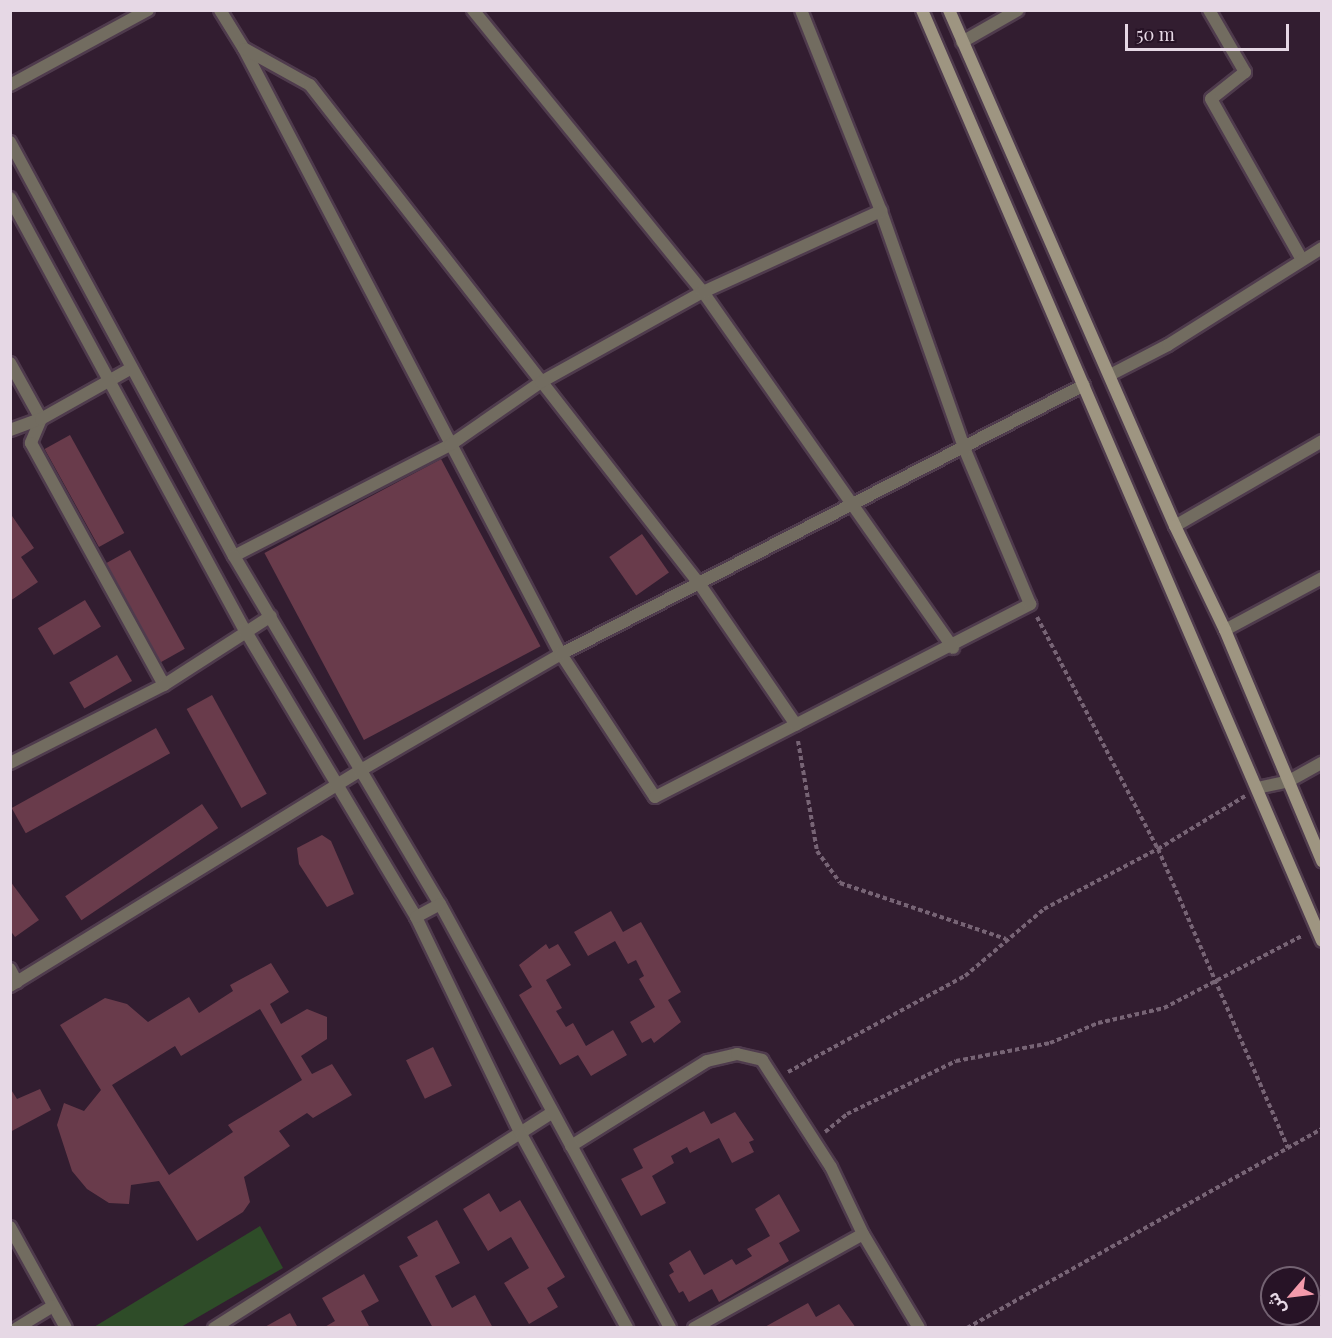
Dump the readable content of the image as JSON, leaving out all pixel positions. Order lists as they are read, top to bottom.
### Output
{
  "scale_bar": "50 m",
  "north": "bottom left"
}
